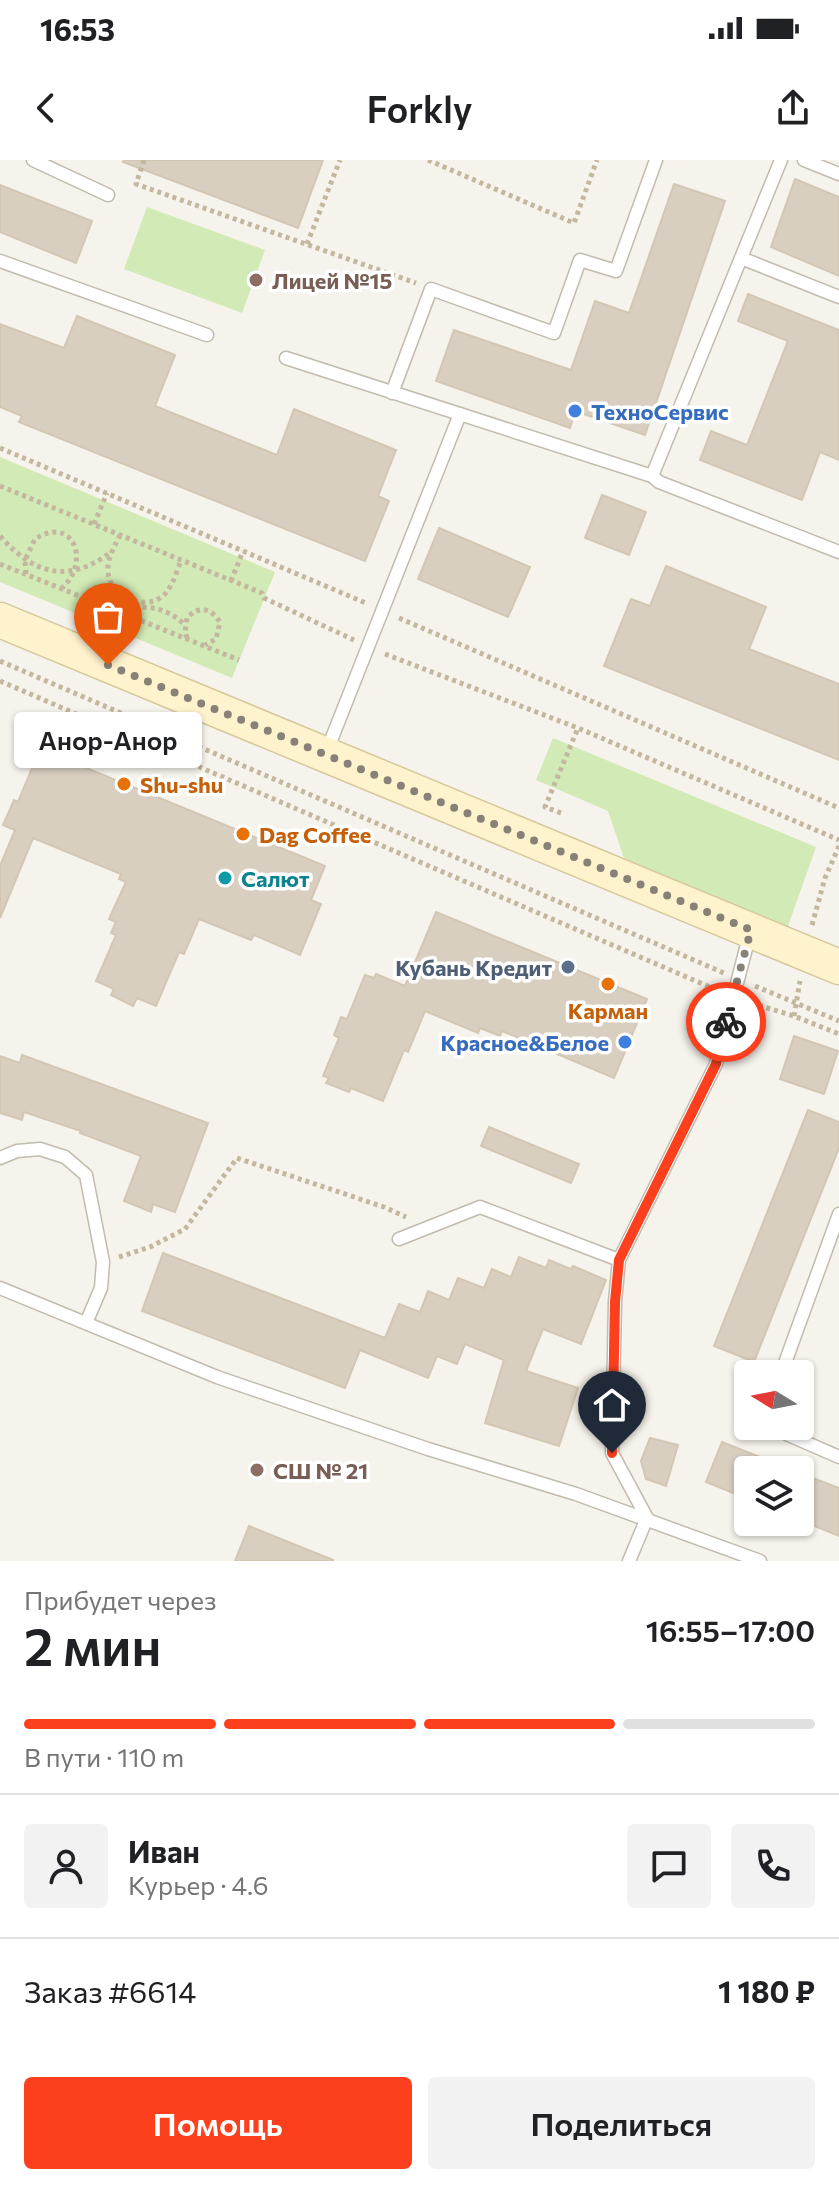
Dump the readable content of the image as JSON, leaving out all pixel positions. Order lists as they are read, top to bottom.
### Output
{
  "places": [
    "Лицей №15",
    "ТехноСервис",
    "Анор-Анор",
    "Shu-shu",
    "Dag Coffee",
    "Салют",
    "Кубань Кредит",
    "Карман",
    "Красное&Белое",
    "СШ № 21"
  ],
  "north": "left",
  "page": {
    "status": "16:53",
    "header": "Forkly",
    "bubble": "Анор-Анор",
    "heading": ["2 мин", "Прибудет через", "16:55–17:00"],
    "panel": [
      "Иван",
      "Курьер · 4.6",
      "Заказ #6614",
      "1 180 ₽"
    ],
    "bar": "В пути · 110 m",
    "buttons": ["Помощь", "Поделиться"]
  }
}
